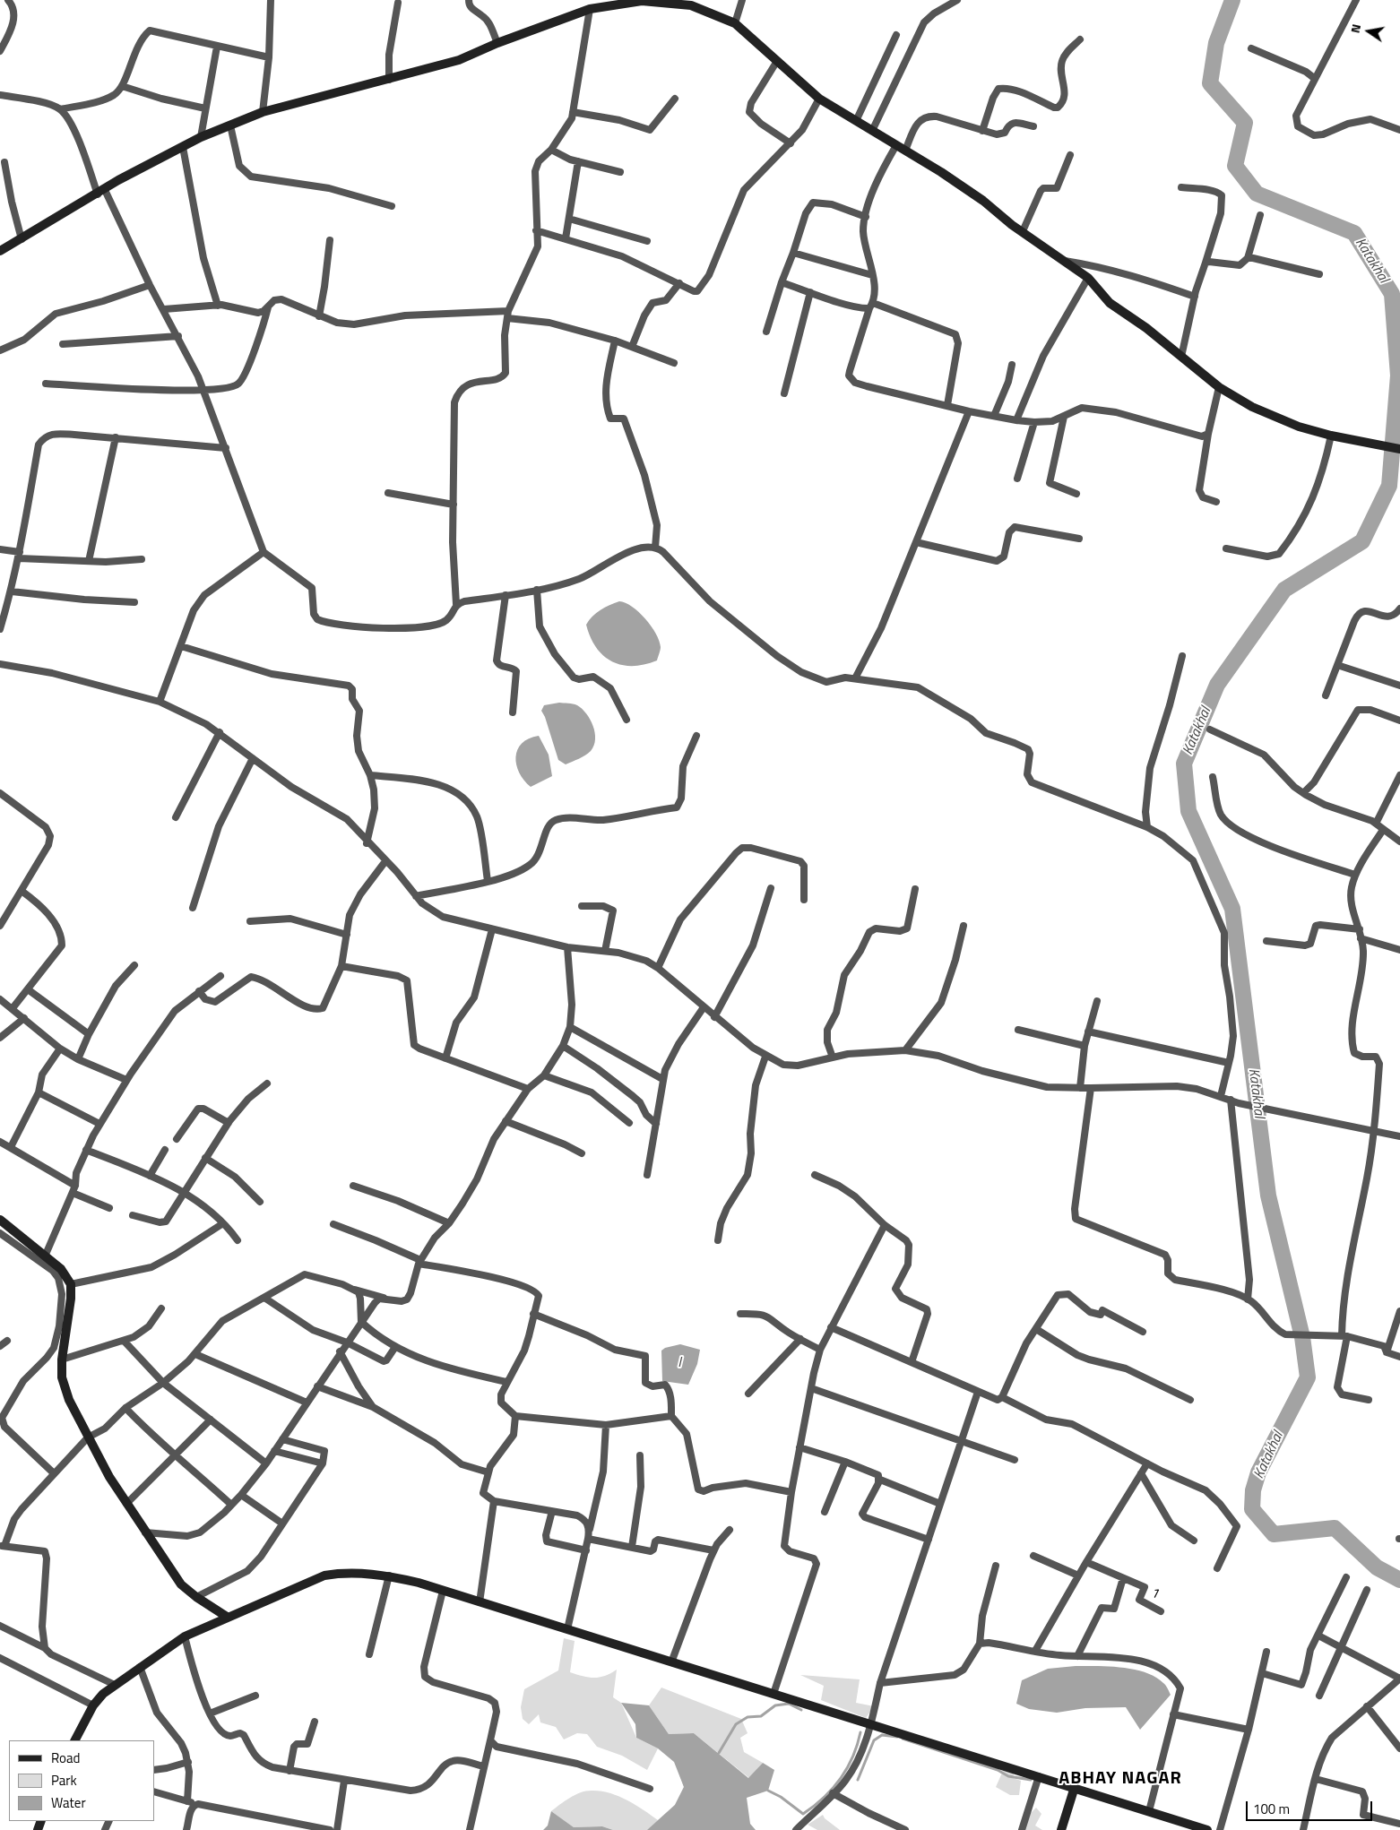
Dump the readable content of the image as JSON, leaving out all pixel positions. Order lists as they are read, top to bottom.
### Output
{
  "streets": {
    "street": ["1"]
  },
  "districts": ["ABHAY NAGAR"],
  "water": ["Katakhal", "I"],
  "legend": ["Road", "Park", "Water"],
  "scale_bar": "100 m",
  "north": "left"
}
